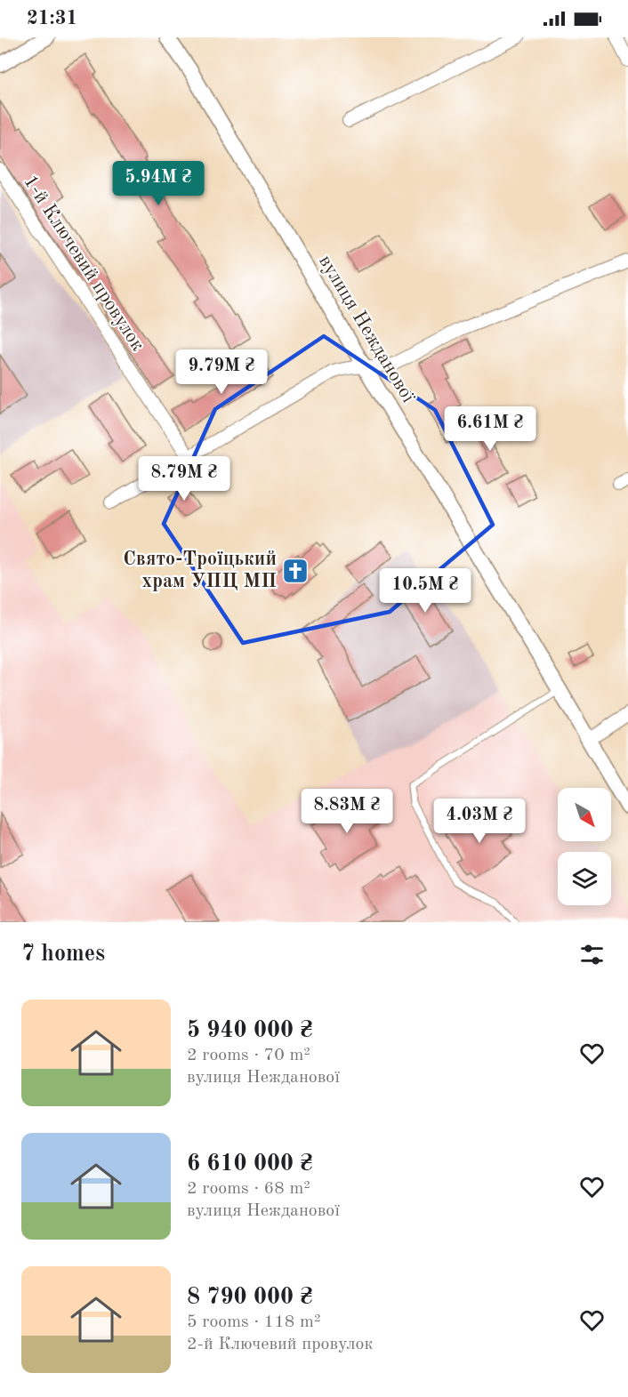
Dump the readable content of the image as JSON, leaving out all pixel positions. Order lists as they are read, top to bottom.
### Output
{
  "streets": {
    "street": ["1-й Ключевий провулок", "вулиця Нежданової"]
  },
  "places": {
    "church": ["Свято-Троїцький храм УПЦ МП"]
  },
  "north": "bottom right",
  "page": {
    "status": "21:31",
    "price": [
      "5.94M ₴",
      "9.79M ₴",
      "6.61M ₴",
      "8.79M ₴",
      "10.5M ₴",
      "8.83M ₴",
      "4.03M ₴"
    ],
    "heading": "7 homes",
    "list": [
      {
        "name": "5 940 000 ₴",
        "note": "2 rooms · 70 m² · вулиця Нежданової"
      },
      {
        "name": "6 610 000 ₴",
        "note": "2 rooms · 68 m² · вулиця Нежданової"
      },
      {
        "name": "8 790 000 ₴",
        "note": "5 rooms · 118 m² · 2-й Ключевий провулок"
      }
    ]
  }
}
